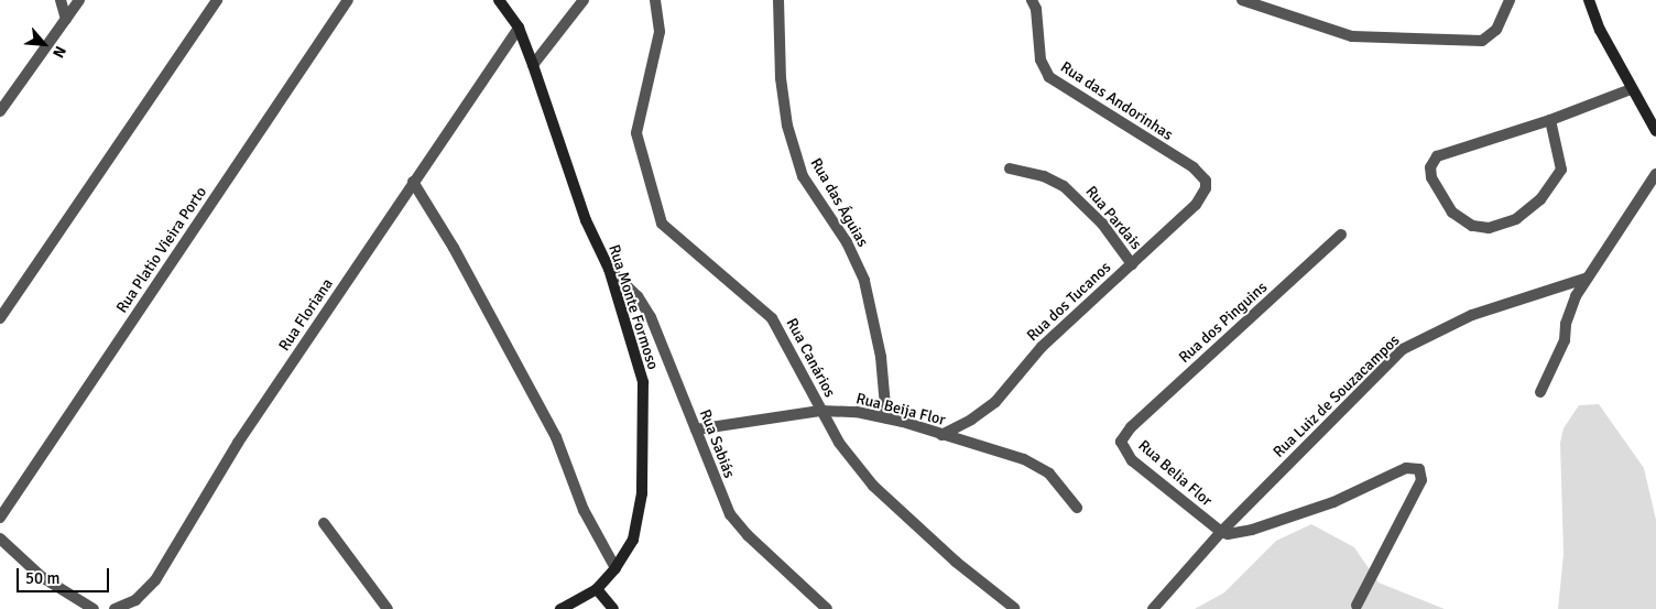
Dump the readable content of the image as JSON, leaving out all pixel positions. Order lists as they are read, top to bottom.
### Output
{
  "streets": {
    "street": [
      "Rua das Andorinhas",
      "Rua das Águias",
      "Rua Pardais",
      "Rua Platio Vieira Porto",
      "Rua dos Tucanos",
      "Rua Monte Formoso",
      "Rua Floriana",
      "Rua dos Pinguins",
      "Rua Canários",
      "Rua Luiz de Souzacampos",
      "Rua Beija Flor",
      "Rua Sabiás",
      "Rua Belia Flor"
    ]
  },
  "crossings": [
    ["Rua das Andorinhas", "Rua dos Tucanos"],
    ["Rua das Águias", "Rua Beija Flor"],
    ["Rua Pardais", "Rua dos Tucanos"],
    ["Rua dos Tucanos", "Rua Beija Flor"],
    ["Rua Monte Formoso", "Rua Floriana"],
    ["Rua Monte Formoso", "Rua Sabiás"],
    ["Rua dos Pinguins", "Rua Belia Flor"],
    ["Rua Canários", "Rua Beija Flor"],
    ["Rua Luiz de Souzacampos", "Rua Belia Flor"],
    ["Rua Beija Flor", "Rua Sabiás"]
  ],
  "scale_bar": "50 m",
  "north": "bottom right"
}
